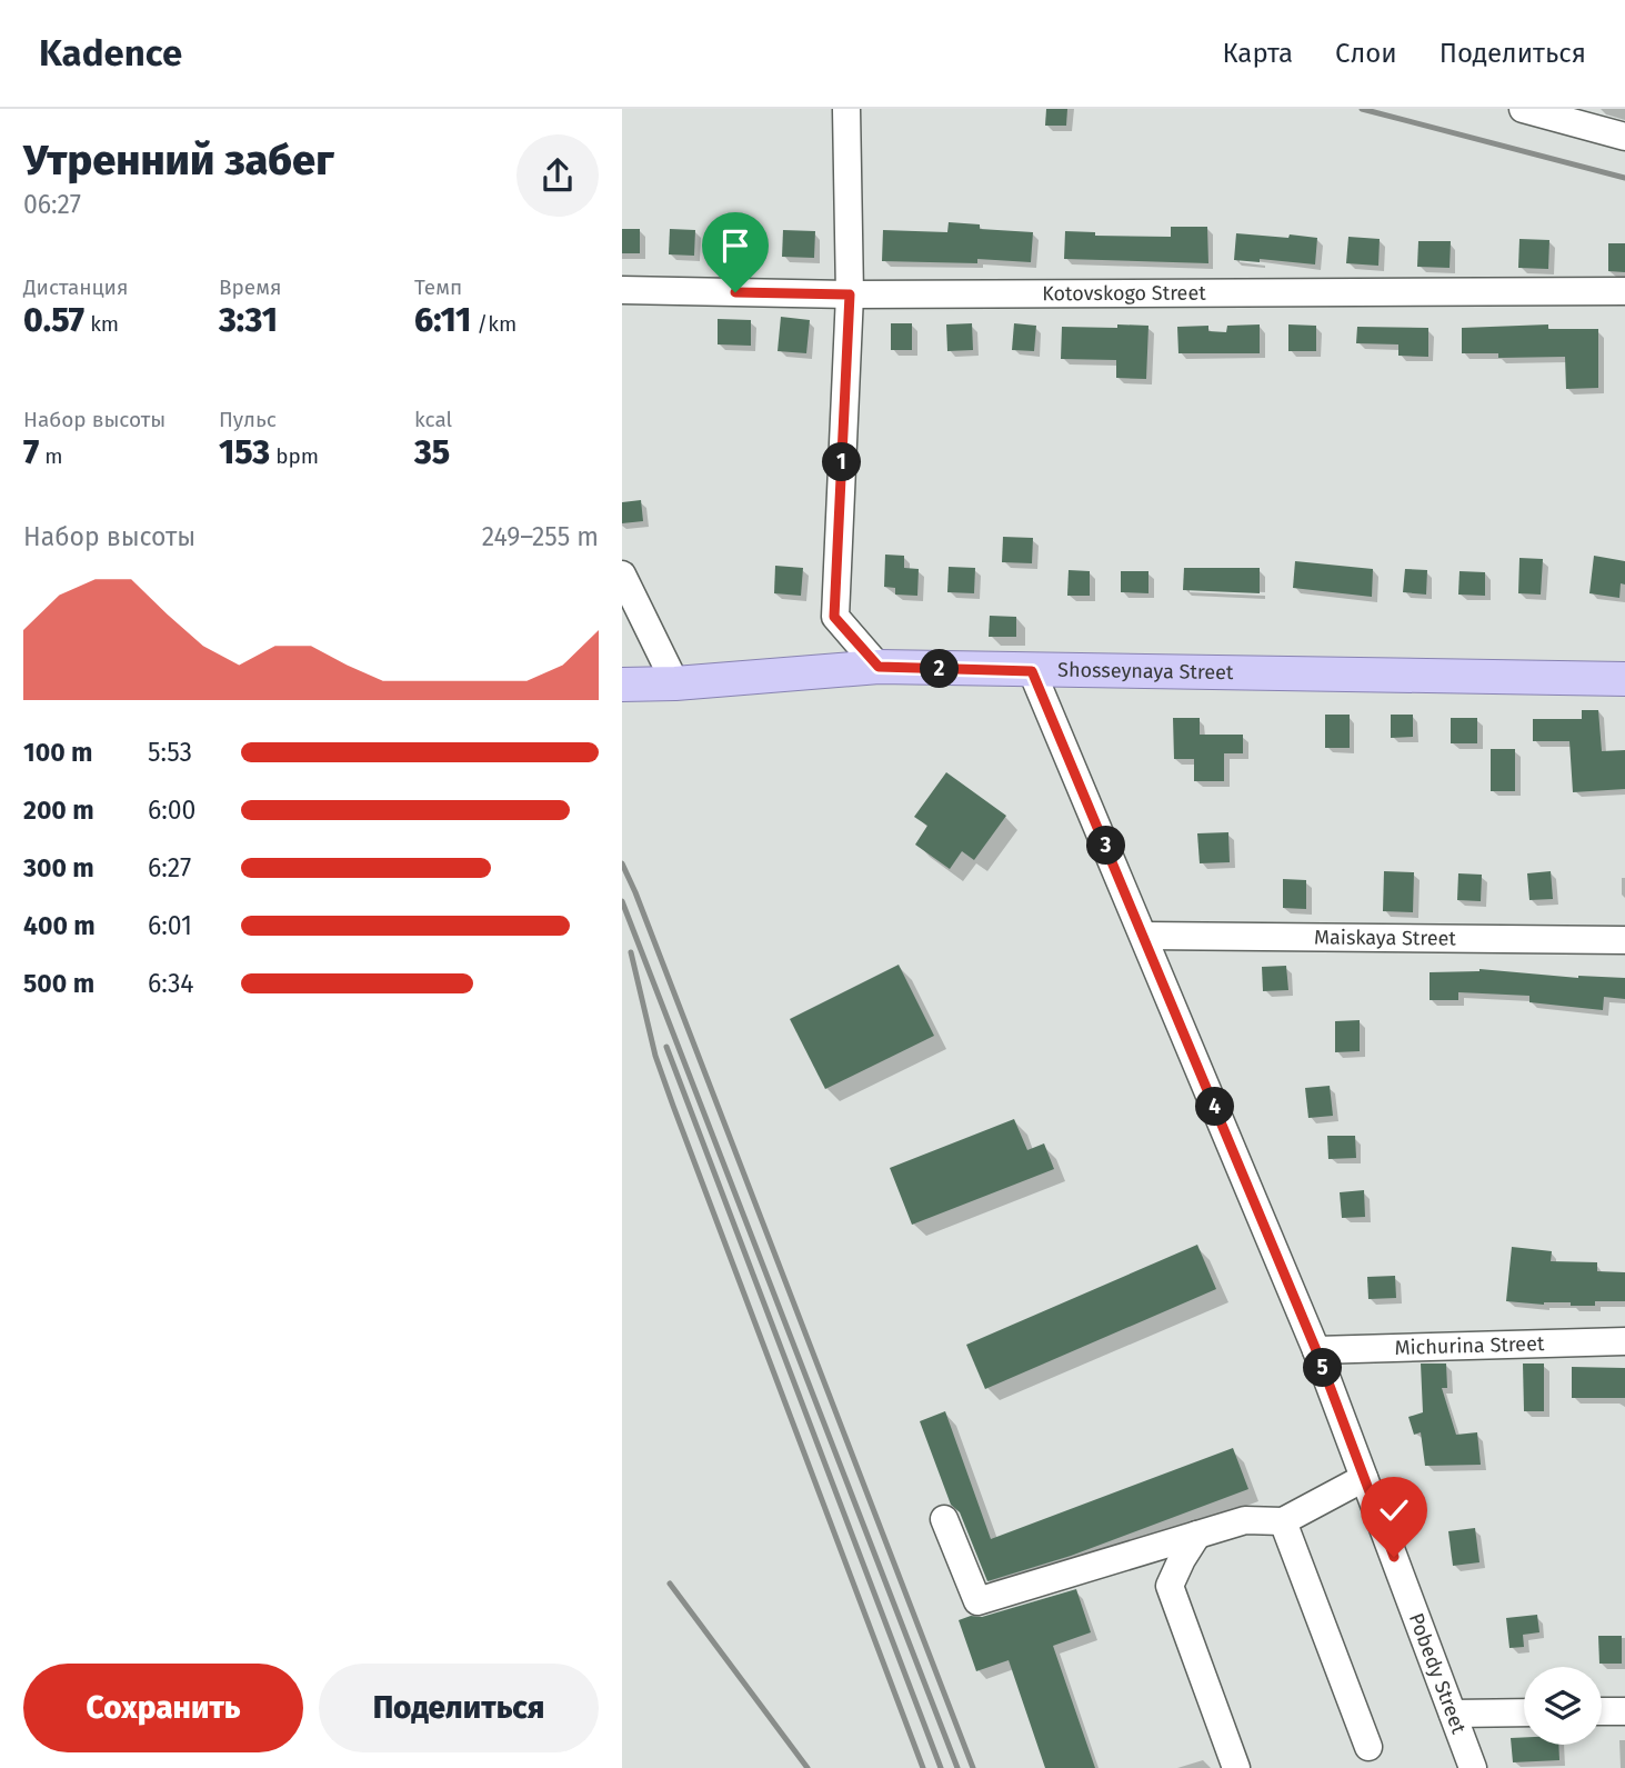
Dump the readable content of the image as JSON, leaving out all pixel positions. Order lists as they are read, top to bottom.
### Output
{
  "streets": {
    "main road": ["Shosseynaya Street"],
    "street": [
      "Kotovskogo Street",
      "Maiskaya Street",
      "Michurina Street",
      "Pobedy Street"
    ]
  },
  "crossings": [
    ["Shosseynaya Street", "Pobedy Street"],
    ["Maiskaya Street", "Pobedy Street"],
    ["Michurina Street", "Pobedy Street"]
  ],
  "page": {
    "header": "Kadence",
    "nav": ["Карта", "Слои", "Поделиться"],
    "heading": ["Утренний забег", "06:27"],
    "stats": [
      ["Дистанция", "0.57 km"],
      ["Время", "3:31"],
      ["Темп", "6:11 /km"],
      ["Набор высоты", "7 m"],
      ["Пульс", "153 bpm"],
      ["kcal", "35"]
    ],
    "pins": [
      "1",
      "2",
      "3",
      "4",
      "5"
    ],
    "chart": ["Набор высоты", "249–255 m"],
    "list": [
      {
        "name": "100 m",
        "note": "5:53"
      },
      {
        "name": "200 m",
        "note": "6:00"
      },
      {
        "name": "300 m",
        "note": "6:27"
      },
      {
        "name": "400 m",
        "note": "6:01"
      },
      {
        "name": "500 m",
        "note": "6:34"
      }
    ],
    "buttons": ["Сохранить", "Поделиться"]
  }
}
